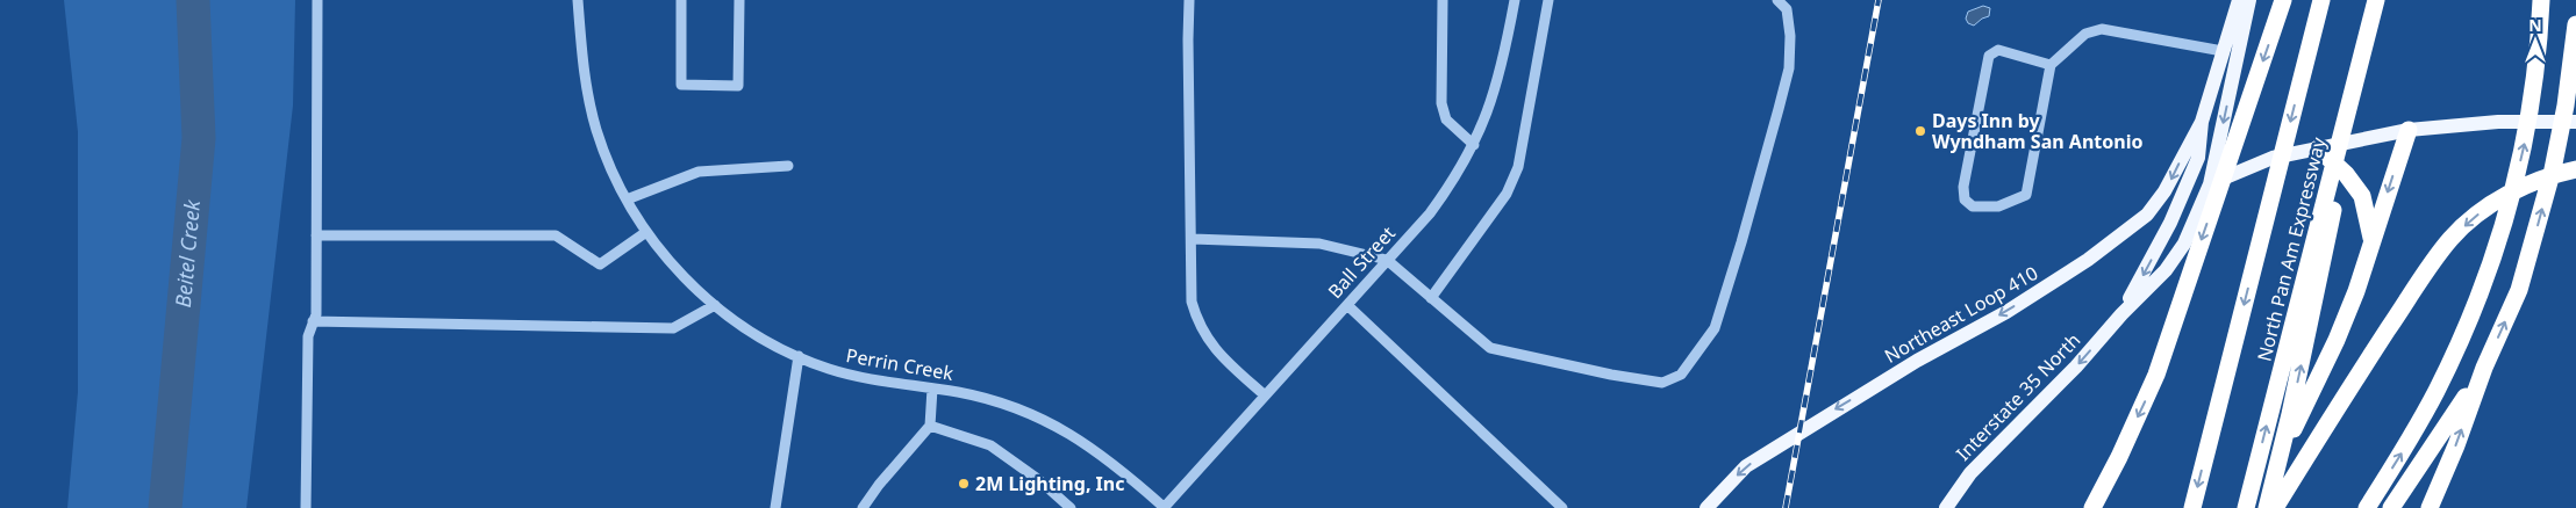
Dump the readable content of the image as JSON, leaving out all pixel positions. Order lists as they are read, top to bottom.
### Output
{
  "streets": {
    "highway": ["North Pan Am Expressway"],
    "main road": ["Northeast Loop 410", "Interstate 35 North"],
    "street": ["Ball Street", "Perrin Creek"]
  },
  "crossings": [
    ["Ball Street", "Perrin Creek"],
    ["Northeast Loop 410", "Interstate 35 North"]
  ],
  "one_way": ["Northeast Loop 410"],
  "water": ["Beitel Creek"],
  "places": ["Days Inn by Wyndham San Antonio", "2M Lighting, Inc"],
  "north": "top"
}
